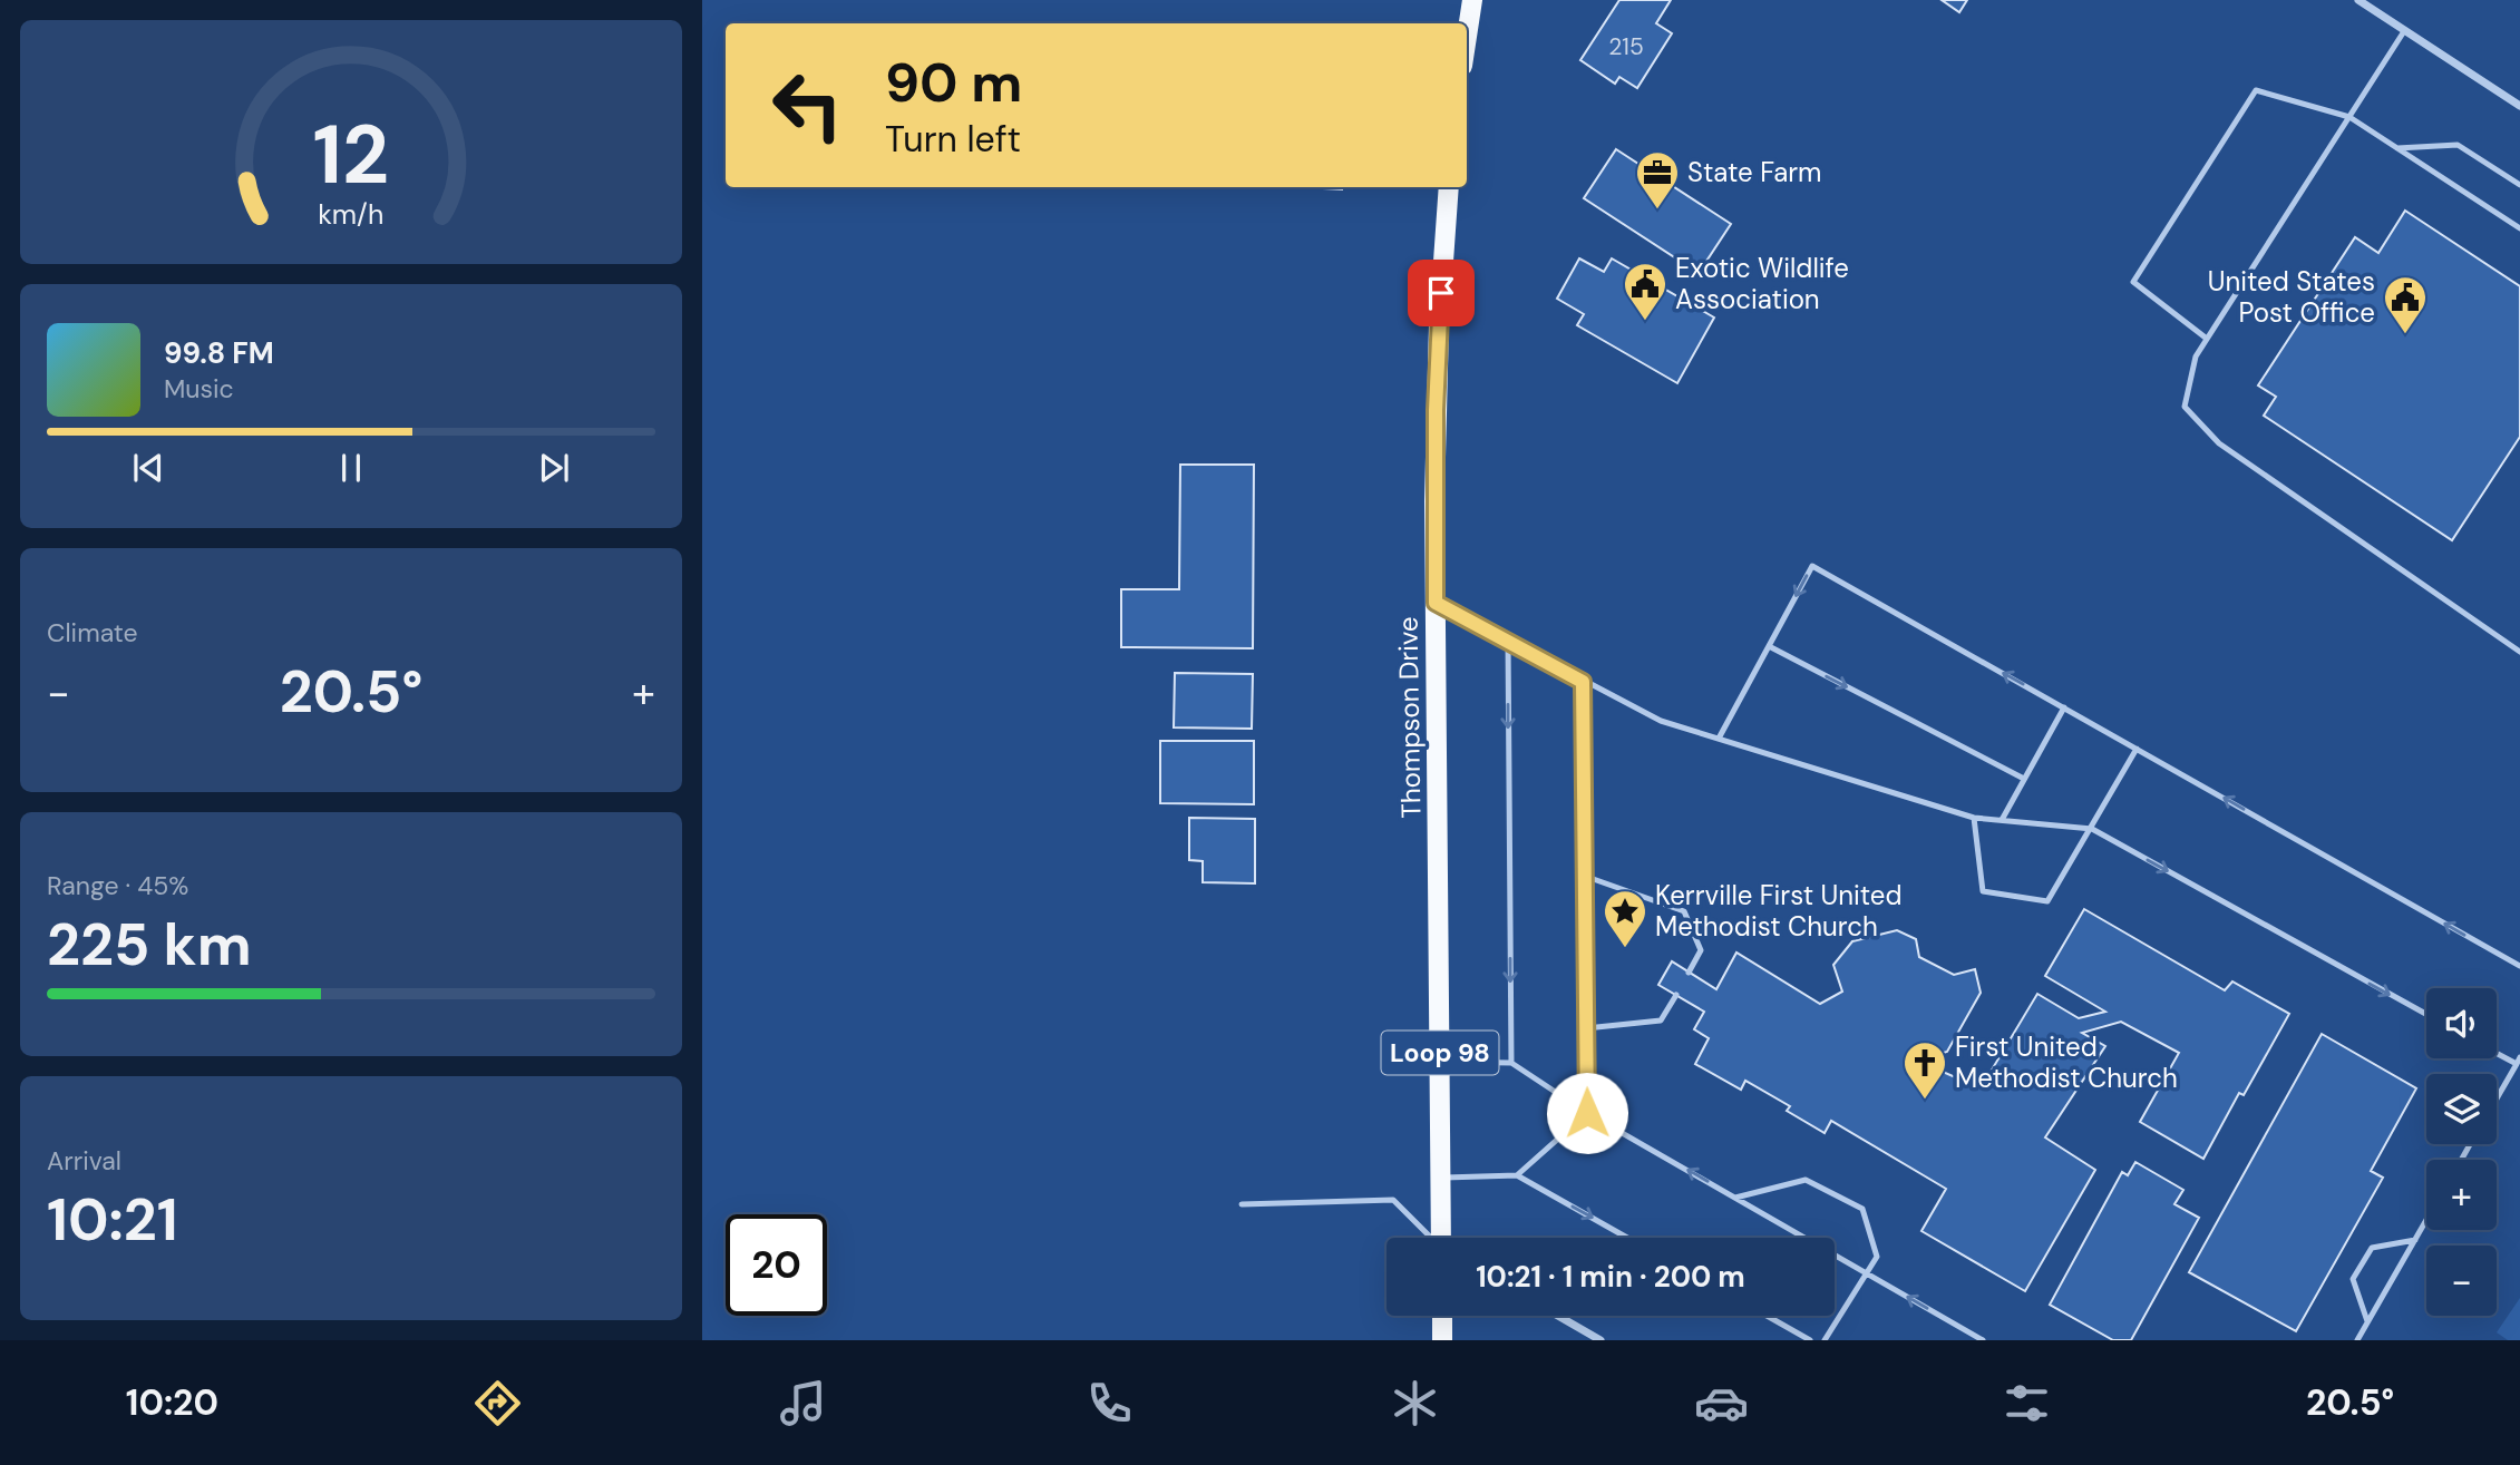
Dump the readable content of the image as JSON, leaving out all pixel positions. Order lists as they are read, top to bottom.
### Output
{
  "streets": {
    "main road": ["Thompson Drive", "Loop 98"]
  },
  "places": {
    "office": ["State Farm"],
    "public building": ["Exotic Wildlife Association", "United States Post Office"],
    "place": ["Kerrville First United Methodist Church"],
    "church": ["First United Methodist Church"]
  },
  "house_numbers": ["215"],
  "page": {
    "turn": ["90 m", "Turn left"],
    "song": ["99.8 FM", "Music"],
    "tile": [
      "Climate",
      ["Range · 45%", "225 km"],
      ["Arrival", "10:21"]
    ],
    "heat": ["−", "20.5°", "+"],
    "map_buttons": ["+", "−"],
    "limit": "20",
    "trip": "10:21 · 1 min · 200 m",
    "tabs": ["10:20", "20.5°"],
    "gauge": ["12", "km/h"]
  }
}
